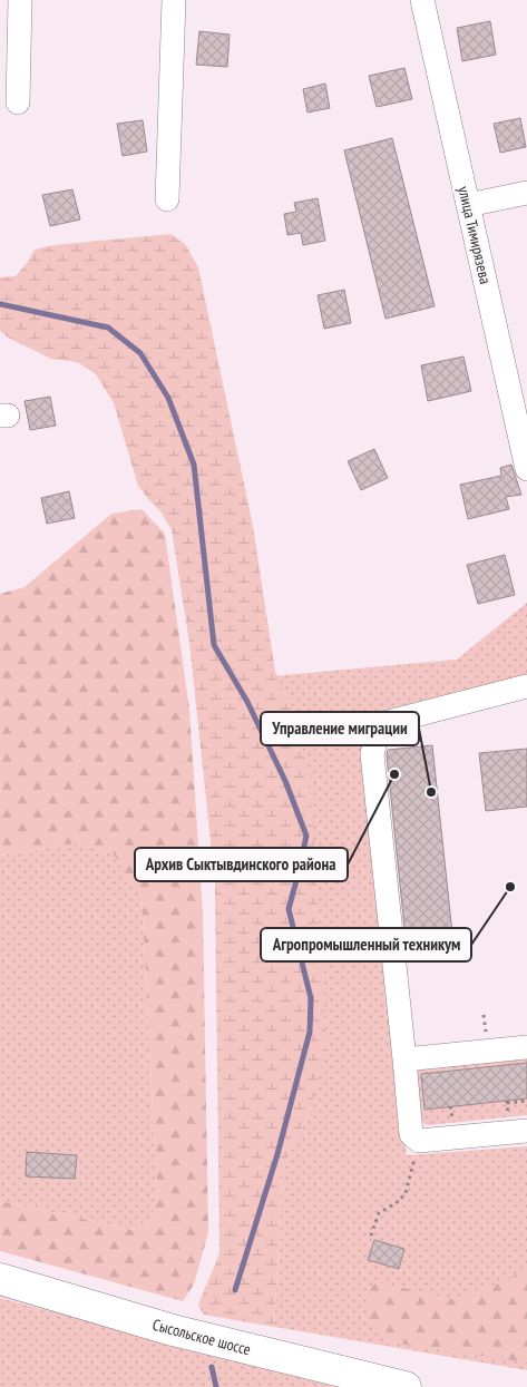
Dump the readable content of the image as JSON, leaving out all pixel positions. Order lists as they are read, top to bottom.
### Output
{
  "streets": {
    "highway": ["Сысольское шоссе"],
    "street": ["улица Тимирязева"]
  },
  "places": ["Архив Сыктывдинского района", "Управление миграции", "Агропромышленный техникум"]
}
